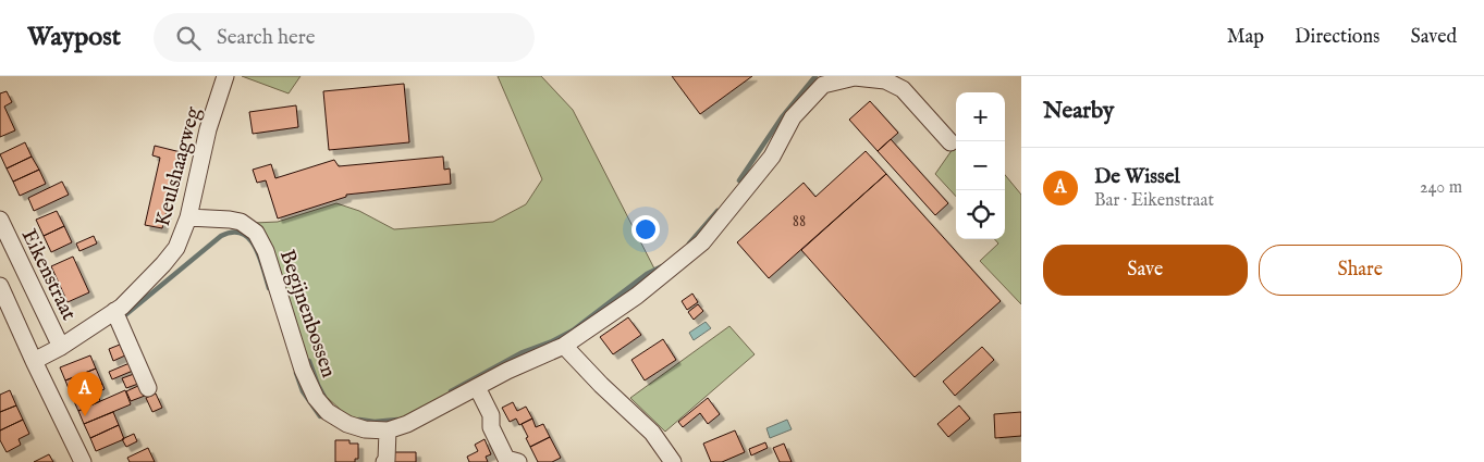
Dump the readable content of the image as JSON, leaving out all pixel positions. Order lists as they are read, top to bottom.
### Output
{
  "streets": {
    "street": ["Keulshaagweg", "Eikenstraat", "Begijnenbossen"]
  },
  "crossings": [
    ["Keulshaagweg", "Eikenstraat"],
    ["Keulshaagweg", "Begijnenbossen"]
  ],
  "house_numbers": ["88"],
  "page": {
    "header": "Waypost",
    "search": "Search here",
    "nav": ["Map", "Directions", "Saved"],
    "heading": "Nearby",
    "map_buttons": ["+", "−"],
    "list": [
      {
        "mark": "A",
        "name": "De Wissel",
        "note": "Bar · Eikenstraat",
        "value": "240 m"
      }
    ],
    "buttons": ["Save", "Share"],
    "pins": "A"
  }
}
